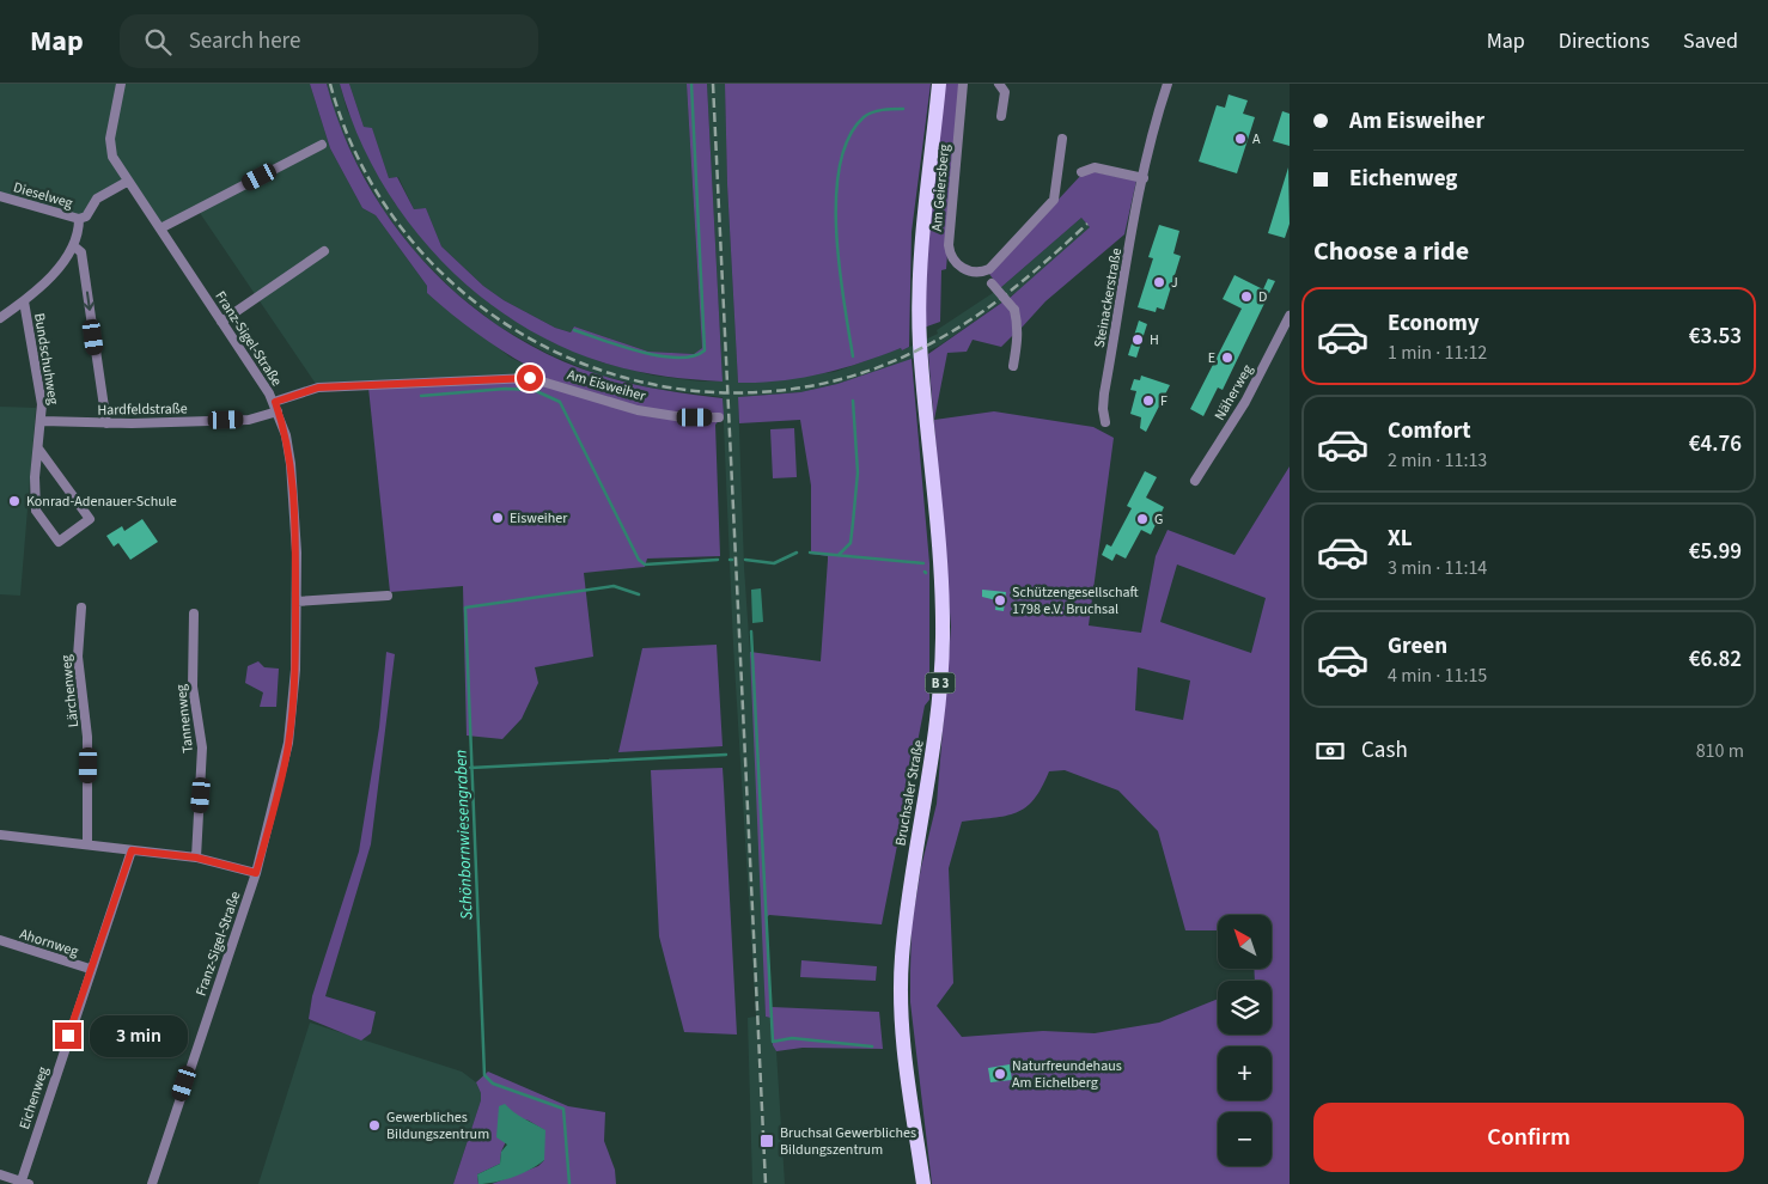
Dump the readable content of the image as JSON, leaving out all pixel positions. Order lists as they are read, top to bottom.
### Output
{
  "streets": {
    "main road": ["B 3", "Bruchsaler Straße"],
    "street": [
      "Am Geiersberg",
      "Dieselweg",
      "Steinackerstraße",
      "Franz-Sigel-Straße",
      "Bundschuhweg",
      "Am Eisweiher",
      "Näherweg",
      "Hardfeldstraße",
      "Lärchenweg",
      "Tannenweg",
      "Ahornweg",
      "Eichenweg"
    ]
  },
  "crossings": [
    ["Franz-Sigel-Straße", "Am Eisweiher"],
    ["Franz-Sigel-Straße", "Hardfeldstraße"],
    ["Bundschuhweg", "Hardfeldstraße"],
    ["Am Eisweiher", "Hardfeldstraße"],
    ["Ahornweg", "Eichenweg"]
  ],
  "water": ["Schönbornwiesengraben"],
  "places": {
    "other": [
      "A",
      "J",
      "D",
      "H",
      "E",
      "F",
      "Konrad-Adenauer-Schule",
      "Eisweiher",
      "G",
      "Schützengesellschaft 1798 e.V. Bruchsal",
      "Naturfreundehaus Am Eichelberg",
      "Gewerbliches Bildungszentrum"
    ],
    "transit": ["Bruchsal Gewerbliches Bildungszentrum"]
  },
  "north": "top left",
  "page": {
    "header": "Map",
    "search": "Search here",
    "nav": ["Map", "Directions", "Saved"],
    "banner": ["Am Eisweiher", "Eichenweg"],
    "heading": "Choose a ride",
    "list": [
      {
        "name": "Economy",
        "note": "1 min · 11:12",
        "value": "€3.53"
      },
      {
        "name": "Comfort",
        "note": "2 min · 11:13",
        "value": "€4.76"
      },
      {
        "name": "XL",
        "note": "3 min · 11:14",
        "value": "€5.99"
      },
      {
        "name": "Green",
        "note": "4 min · 11:15",
        "value": "€6.82"
      }
    ],
    "pay": ["Cash", "810 m"],
    "map_buttons": ["+", "−"],
    "bubble": "3 min",
    "buttons": "Confirm"
  }
}
